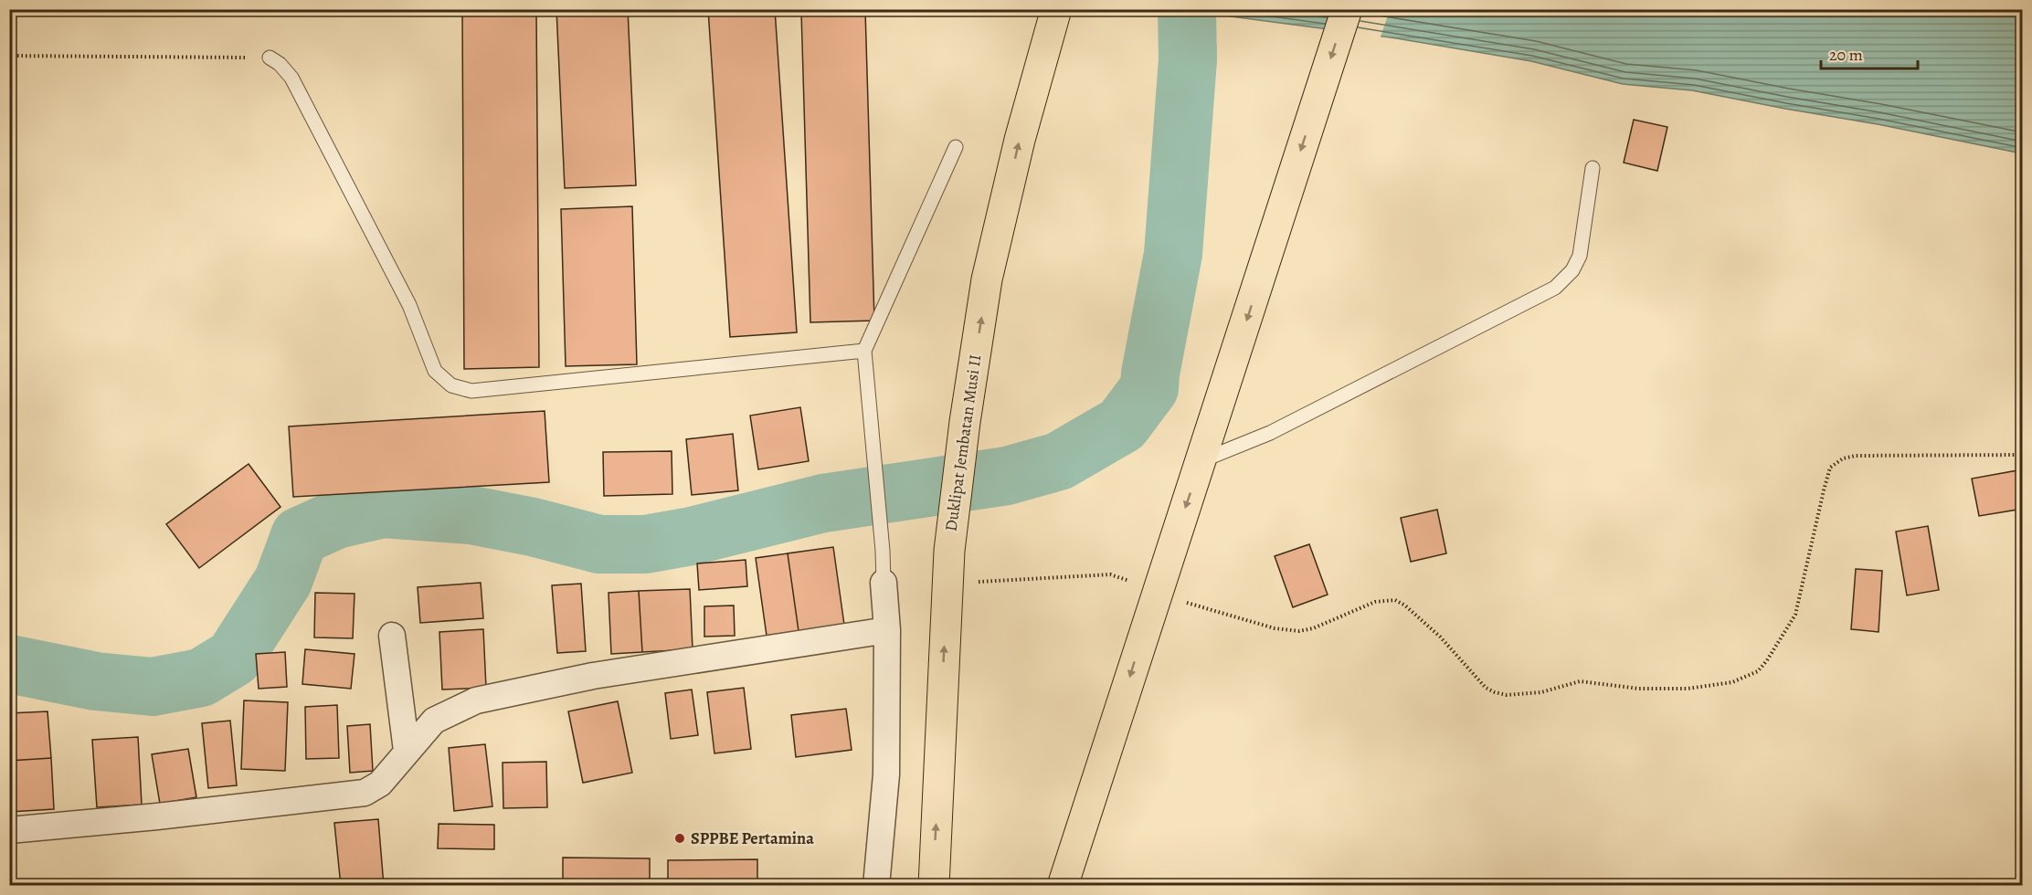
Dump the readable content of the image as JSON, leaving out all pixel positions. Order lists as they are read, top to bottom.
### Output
{
  "streets": {
    "highway": ["Duklipat Jembatan Musi II"]
  },
  "places": ["SPPBE Pertamina"],
  "scale_bar": "20 m"
}
